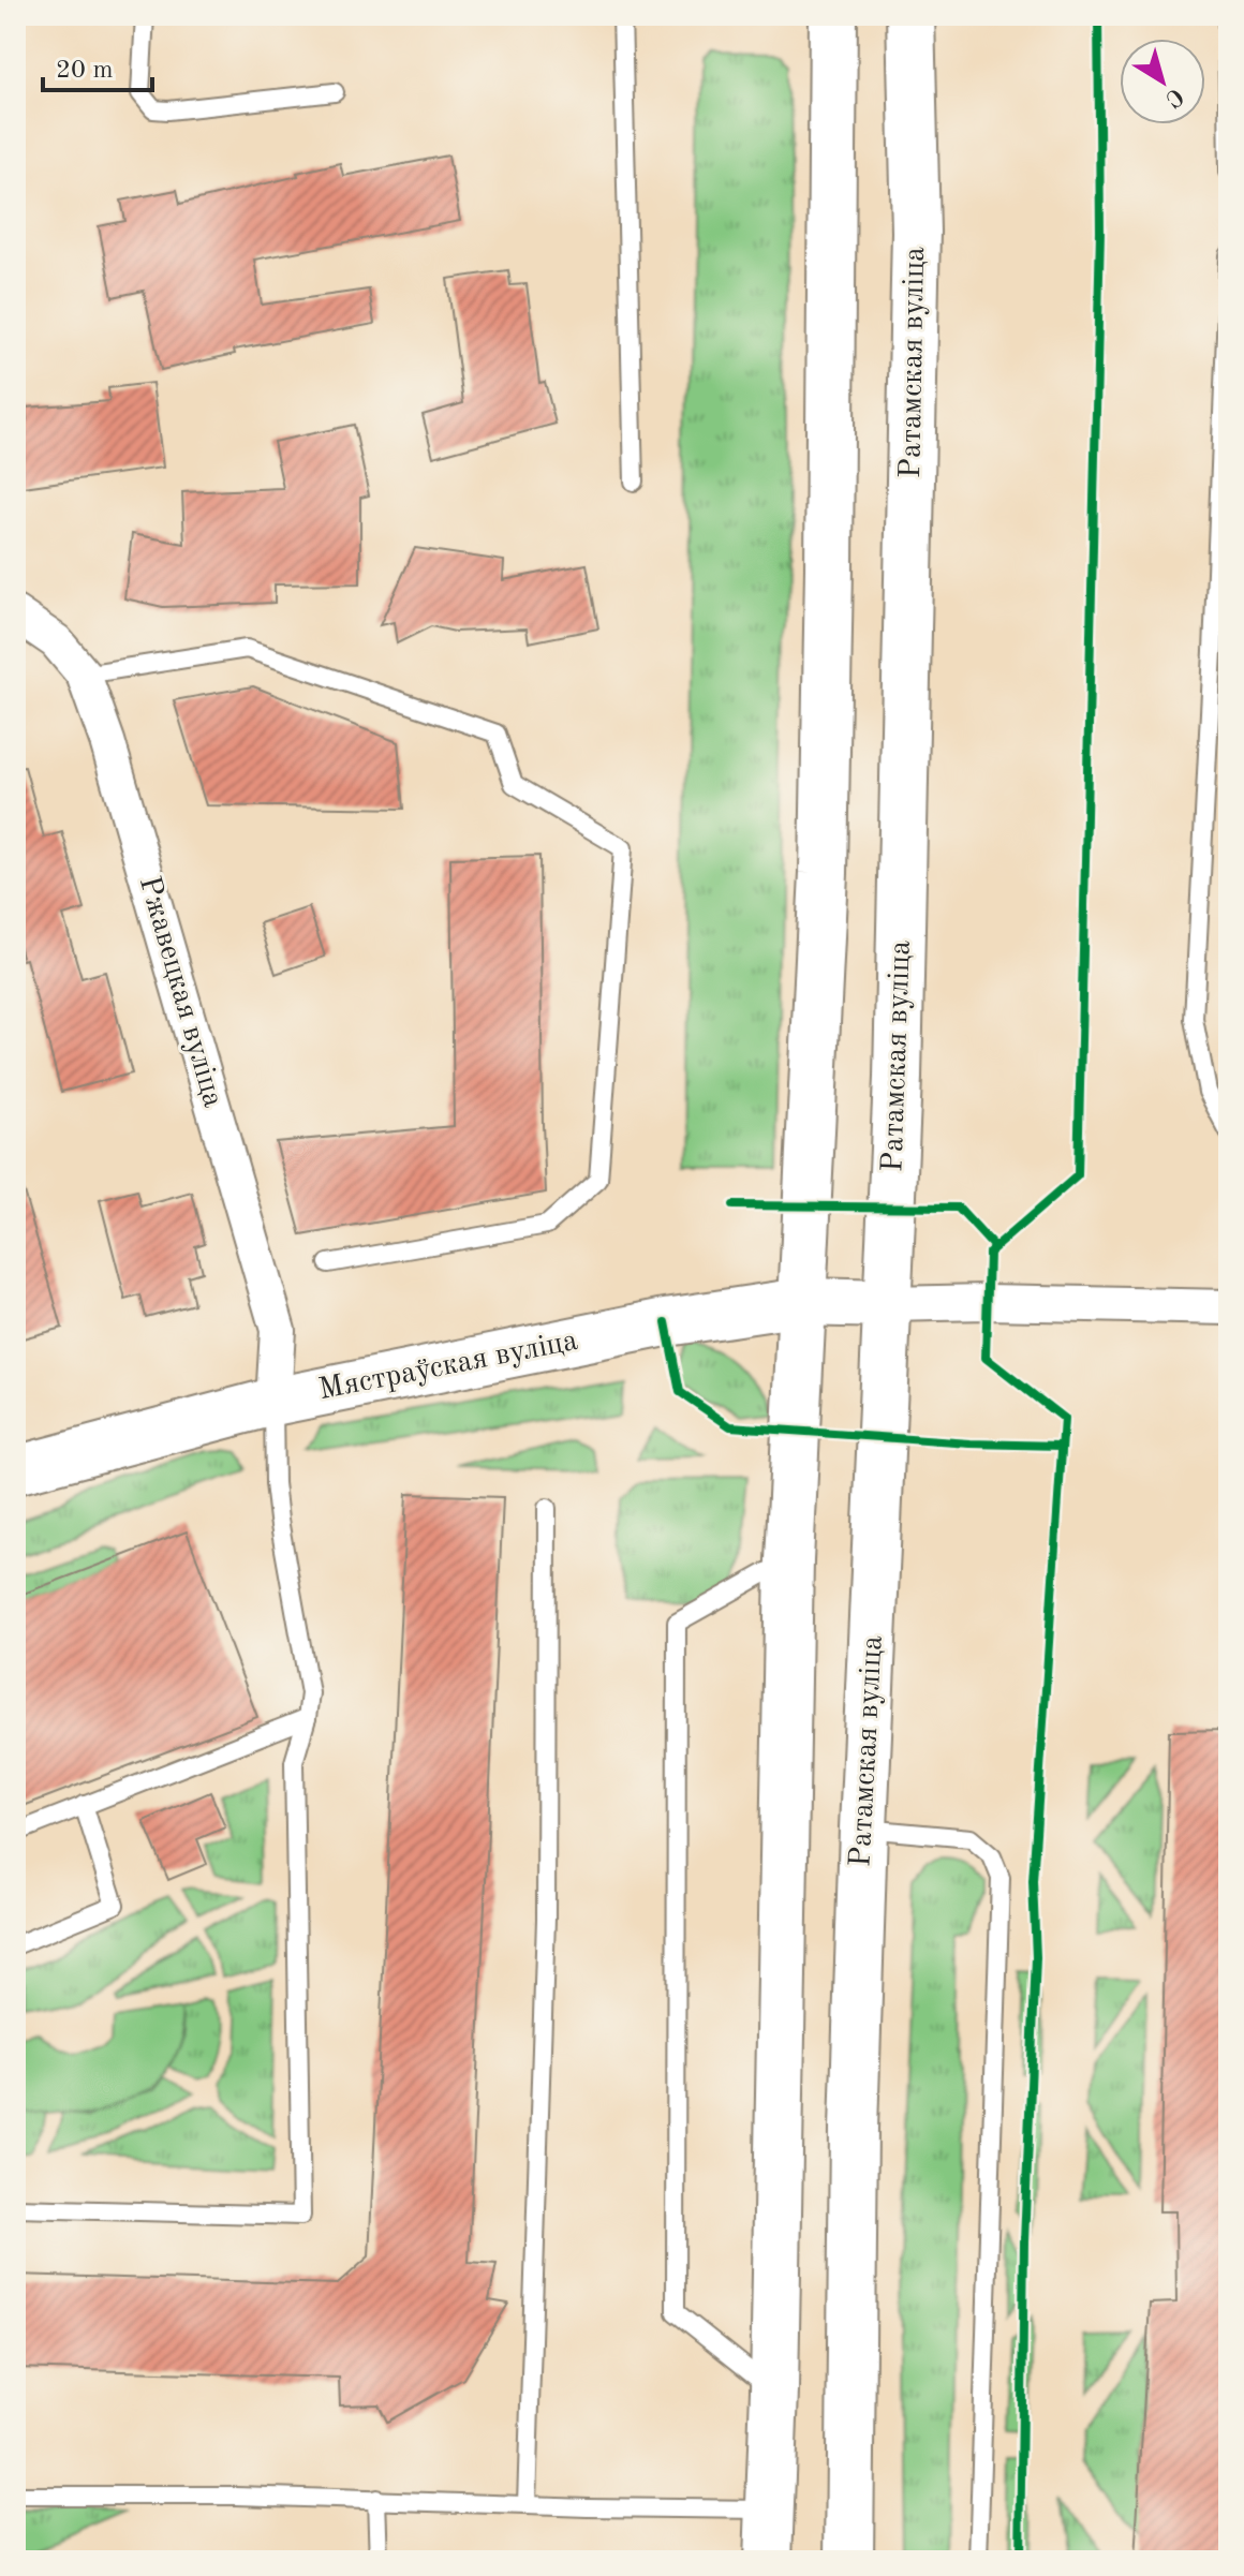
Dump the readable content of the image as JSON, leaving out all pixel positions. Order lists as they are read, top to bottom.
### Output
{
  "streets": {
    "main road": ["Ратамская вуліца", "Мястраўская вуліца"],
    "street": ["Ржавецкая вуліца"]
  },
  "crossings": [
    ["Ратамская вуліца", "Мястраўская вуліца"],
    ["Ржавецкая вуліца", "Мястраўская вуліца"]
  ],
  "scale_bar": "20 m",
  "north": "bottom right"
}
